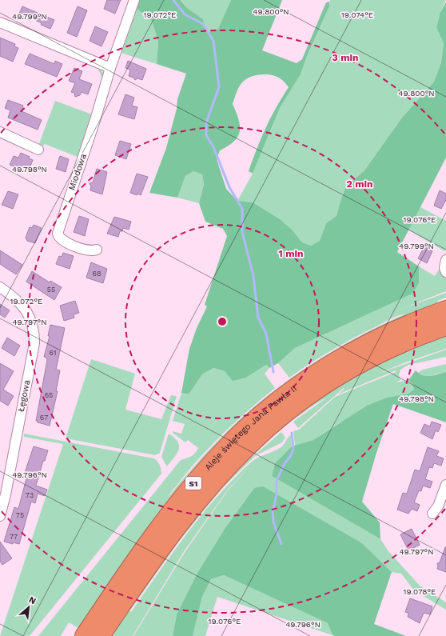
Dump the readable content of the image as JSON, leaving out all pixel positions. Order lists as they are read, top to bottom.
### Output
{
  "streets": {
    "highway": ["Aleje świętego Jana Pawła II", "S1"],
    "street": ["Miodowa", "Łęgowa"]
  },
  "house_numbers": [
    "68",
    "55",
    "61",
    "65",
    "67",
    "73",
    "75",
    "77"
  ],
  "north": "top right",
  "coordinates": [
    "49.800°N",
    "19.072°E",
    "19.074°E",
    "49.799°N",
    "49.798°N",
    "19.076°E",
    "49.797°N",
    "49.796°N",
    "19.078°E"
  ],
  "rings": ["3 min", "2 min", "1 min"]
}
